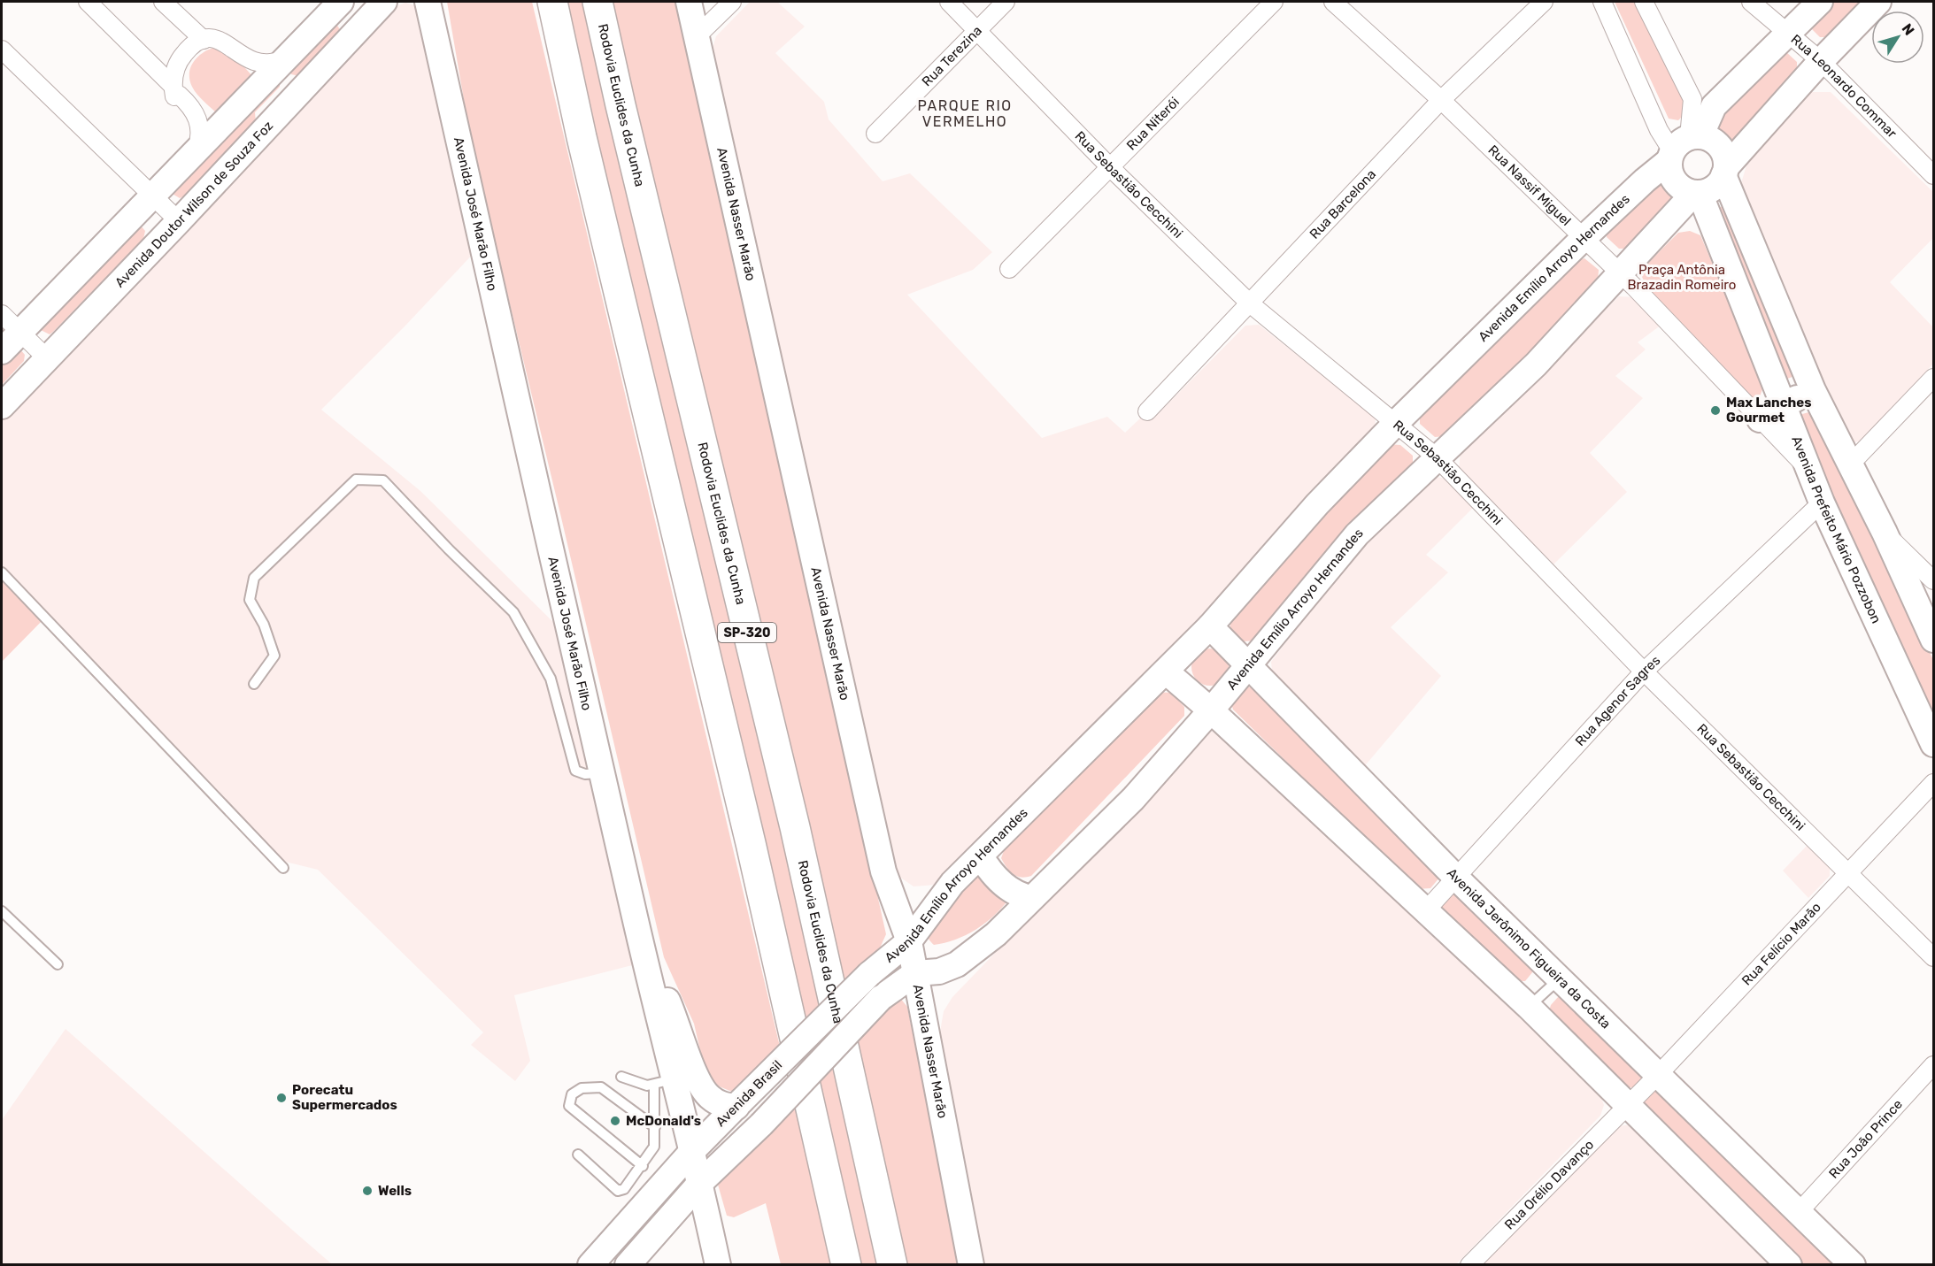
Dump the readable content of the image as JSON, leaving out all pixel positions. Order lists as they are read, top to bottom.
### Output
{
  "streets": {
    "highway": ["Rodovia Euclides da Cunha", "SP-320"],
    "main road": [
      "Avenida Doutor Wilson de Souza Foz",
      "Avenida Nasser Marão",
      "Avenida José Marão Filho",
      "Avenida Emílio Arroyo Hernandes",
      "Avenida Prefeito Mário Pozzobon",
      "Avenida Jerônimo Figueira da Costa",
      "Avenida Brasil"
    ],
    "street": [
      "Rua Terezina",
      "Rua Leonardo Commar",
      "Rua Niterói",
      "Rua Sebastião Cecchini",
      "Rua Nassif Miguel",
      "Rua Barcelona",
      "Rua Agenor Sagres",
      "Rua Felício Marão",
      "Rua João Prince",
      "Rua Orélio Davanço"
    ]
  },
  "crossings": [
    ["Rua Terezina", "Rua Sebastião Cecchini"],
    ["Rua Leonardo Commar", "Avenida Emílio Arroyo Hernandes"],
    ["Rua Niterói", "Rua Sebastião Cecchini"],
    ["Rua Sebastião Cecchini", "Rua Barcelona"],
    ["Rua Sebastião Cecchini", "Avenida Emílio Arroyo Hernandes"],
    ["Rua Sebastião Cecchini", "Rua Agenor Sagres"],
    ["Rua Sebastião Cecchini", "Rua Felício Marão"],
    ["Rua Nassif Miguel", "Rua Barcelona"],
    ["Rua Nassif Miguel", "Avenida Emílio Arroyo Hernandes"],
    ["Rua Nassif Miguel", "Avenida Prefeito Mário Pozzobon"],
    ["Avenida Nasser Marão", "Avenida Emílio Arroyo Hernandes"],
    ["Avenida José Marão Filho", "Avenida Emílio Arroyo Hernandes"],
    ["Avenida José Marão Filho", "Avenida Brasil"],
    ["Avenida Emílio Arroyo Hernandes", "Avenida Prefeito Mário Pozzobon"],
    ["Avenida Emílio Arroyo Hernandes", "Avenida Jerônimo Figueira da Costa"],
    ["Avenida Emílio Arroyo Hernandes", "Avenida Brasil"],
    ["Avenida Prefeito Mário Pozzobon", "Rua Agenor Sagres"],
    ["Rua Agenor Sagres", "Avenida Jerônimo Figueira da Costa"],
    ["Rua Felício Marão", "Avenida Jerônimo Figueira da Costa"],
    ["Rua Felício Marão", "Rua Orélio Davanço"],
    ["Avenida Jerônimo Figueira da Costa", "Rua João Prince"]
  ],
  "districts": ["PARQUE RIO VERMELHO"],
  "parks": ["Praça Antônia Brazadin Romeiro"],
  "places": [
    "Max Lanches Gourmet",
    "Porecatu Supermercados",
    "McDonald's",
    "Wells"
  ],
  "north": "top right"
}
